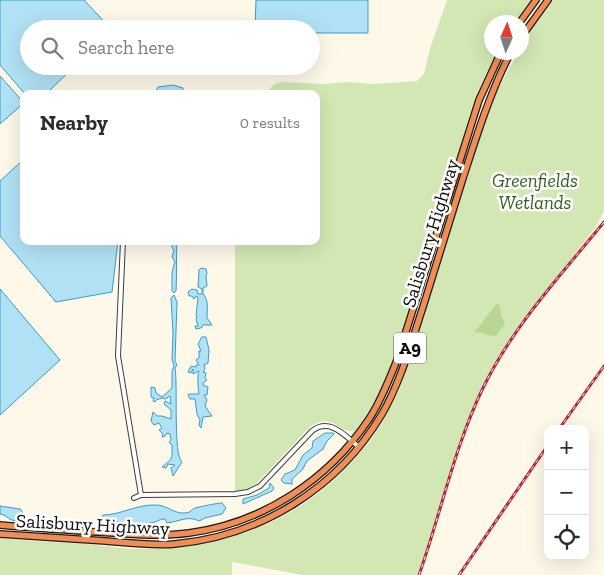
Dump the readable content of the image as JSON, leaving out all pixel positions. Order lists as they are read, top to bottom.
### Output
{
  "streets": {
    "highway": ["Salisbury Highway", "A9"]
  },
  "parks": ["Greenfields Wetlands"],
  "north": "top",
  "page": {
    "search": "Search here",
    "heading": ["Nearby", "0 results"],
    "map_buttons": ["+", "−"]
  }
}
